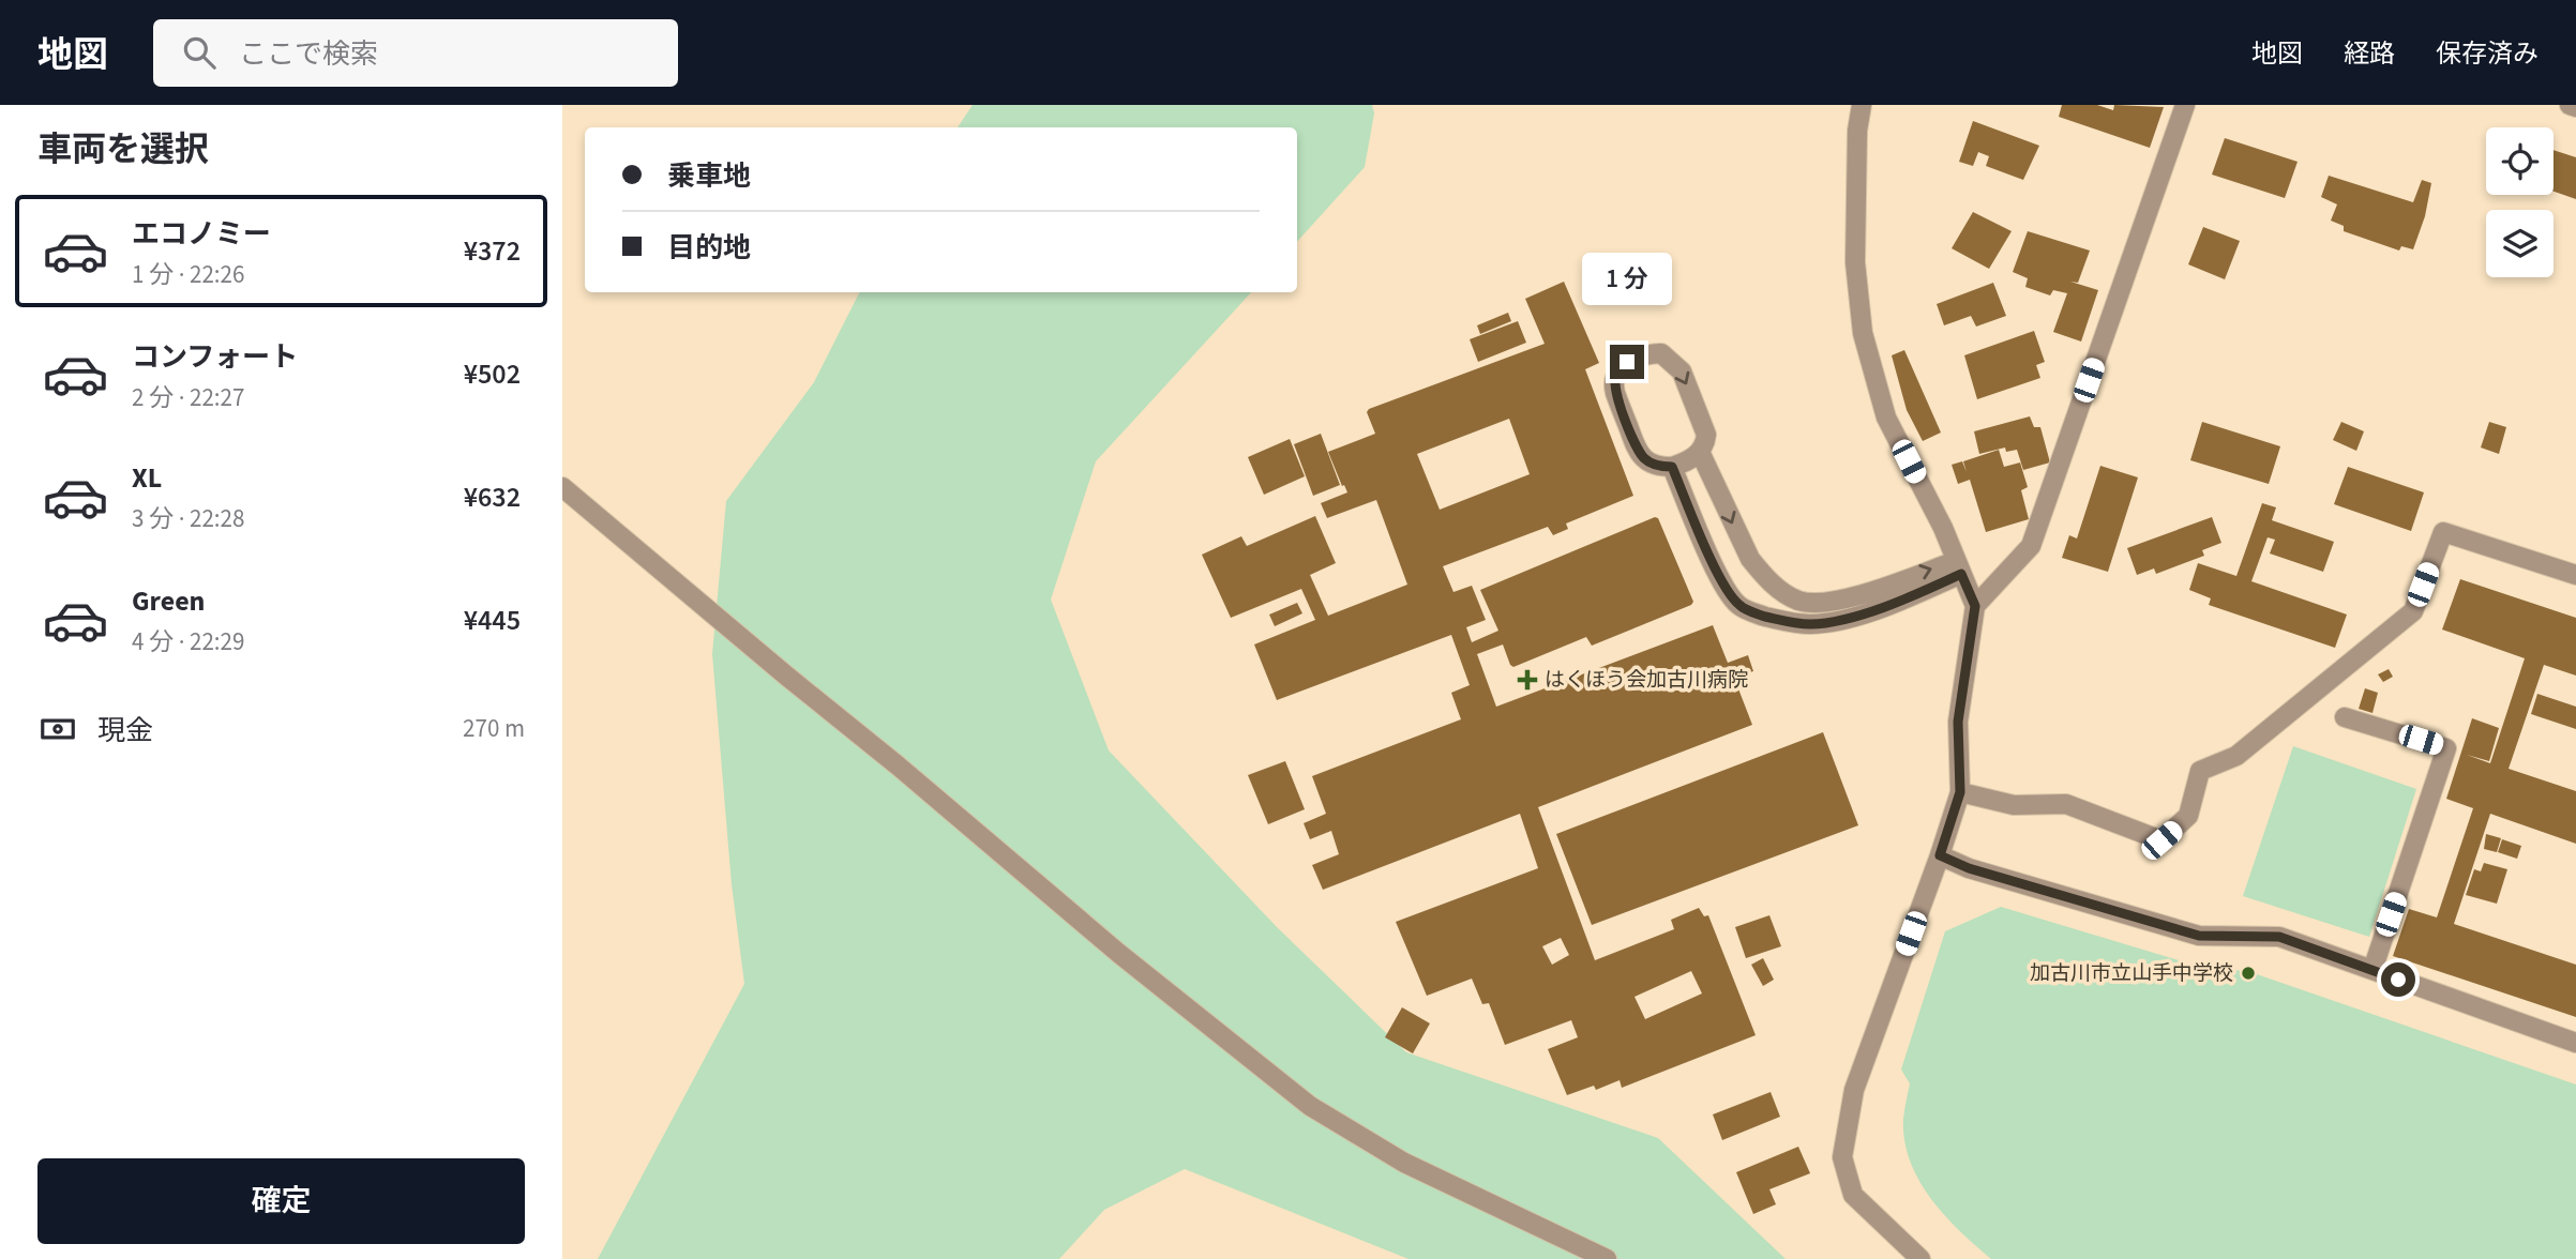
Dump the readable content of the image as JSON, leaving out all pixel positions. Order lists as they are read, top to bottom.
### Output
{
  "places": {
    "health": ["はくほう会加古川病院"],
    "other": ["加古川市立山手中学校"]
  },
  "page": {
    "header": "地図",
    "search": "ここで検索",
    "nav": ["地図", "経路", "保存済み"],
    "heading": "車両を選択",
    "banner": ["乗車地", "目的地"],
    "list": [
      {
        "name": "エコノミー",
        "note": "1 分 · 22:26",
        "value": "¥372"
      },
      {
        "name": "コンフォート",
        "note": "2 分 · 22:27",
        "value": "¥502"
      },
      {
        "name": "XL",
        "note": "3 分 · 22:28",
        "value": "¥632"
      },
      {
        "name": "Green",
        "note": "4 分 · 22:29",
        "value": "¥445"
      }
    ],
    "bubble": "1 分",
    "pay": ["現金", "270 m"],
    "buttons": "確定"
  }
}
